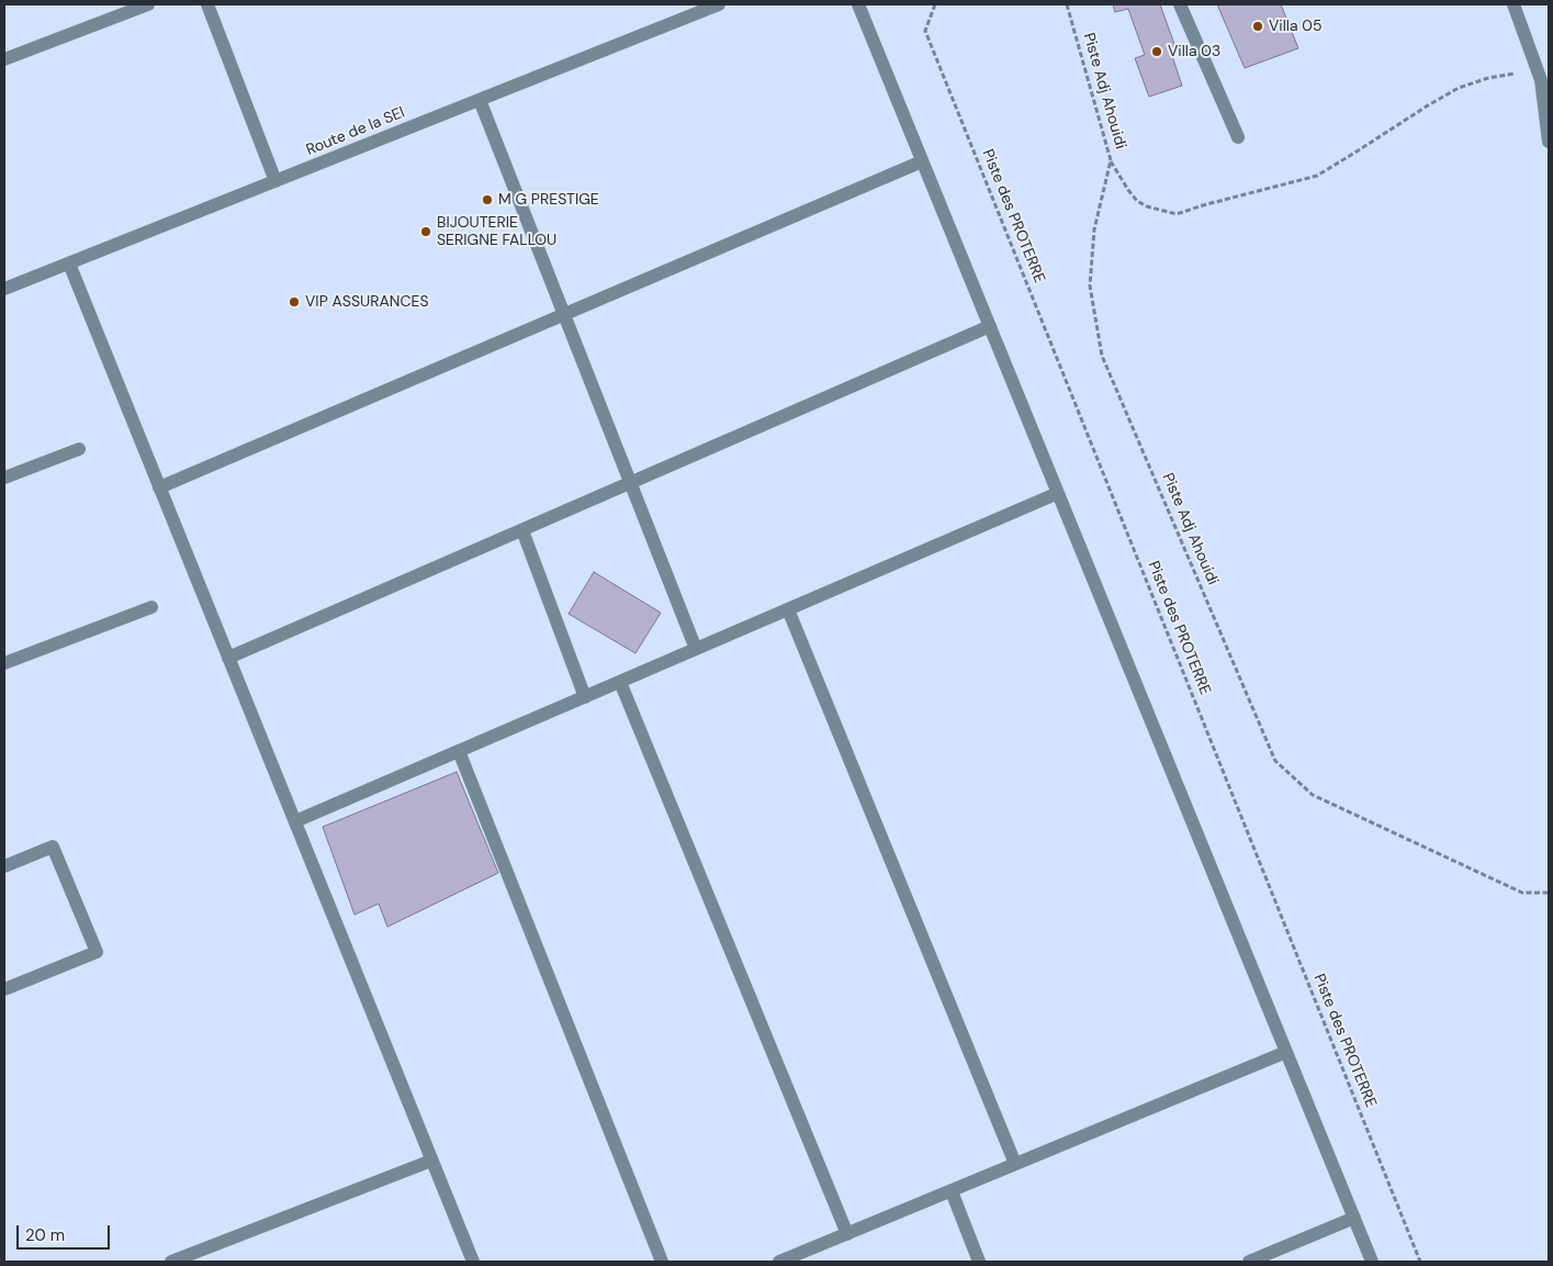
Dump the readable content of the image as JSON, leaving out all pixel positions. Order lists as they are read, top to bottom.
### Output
{
  "streets": {
    "street": ["Route de la SEI"],
    "path": ["Piste Adj Ahouidi", "Piste des PROTERRE"]
  },
  "places": [
    "Villa 05",
    "Villa 03",
    "M G PRESTIGE",
    "BIJOUTERIE SERIGNE FALLOU",
    "VIP ASSURANCES"
  ],
  "scale_bar": "20 m"
}
